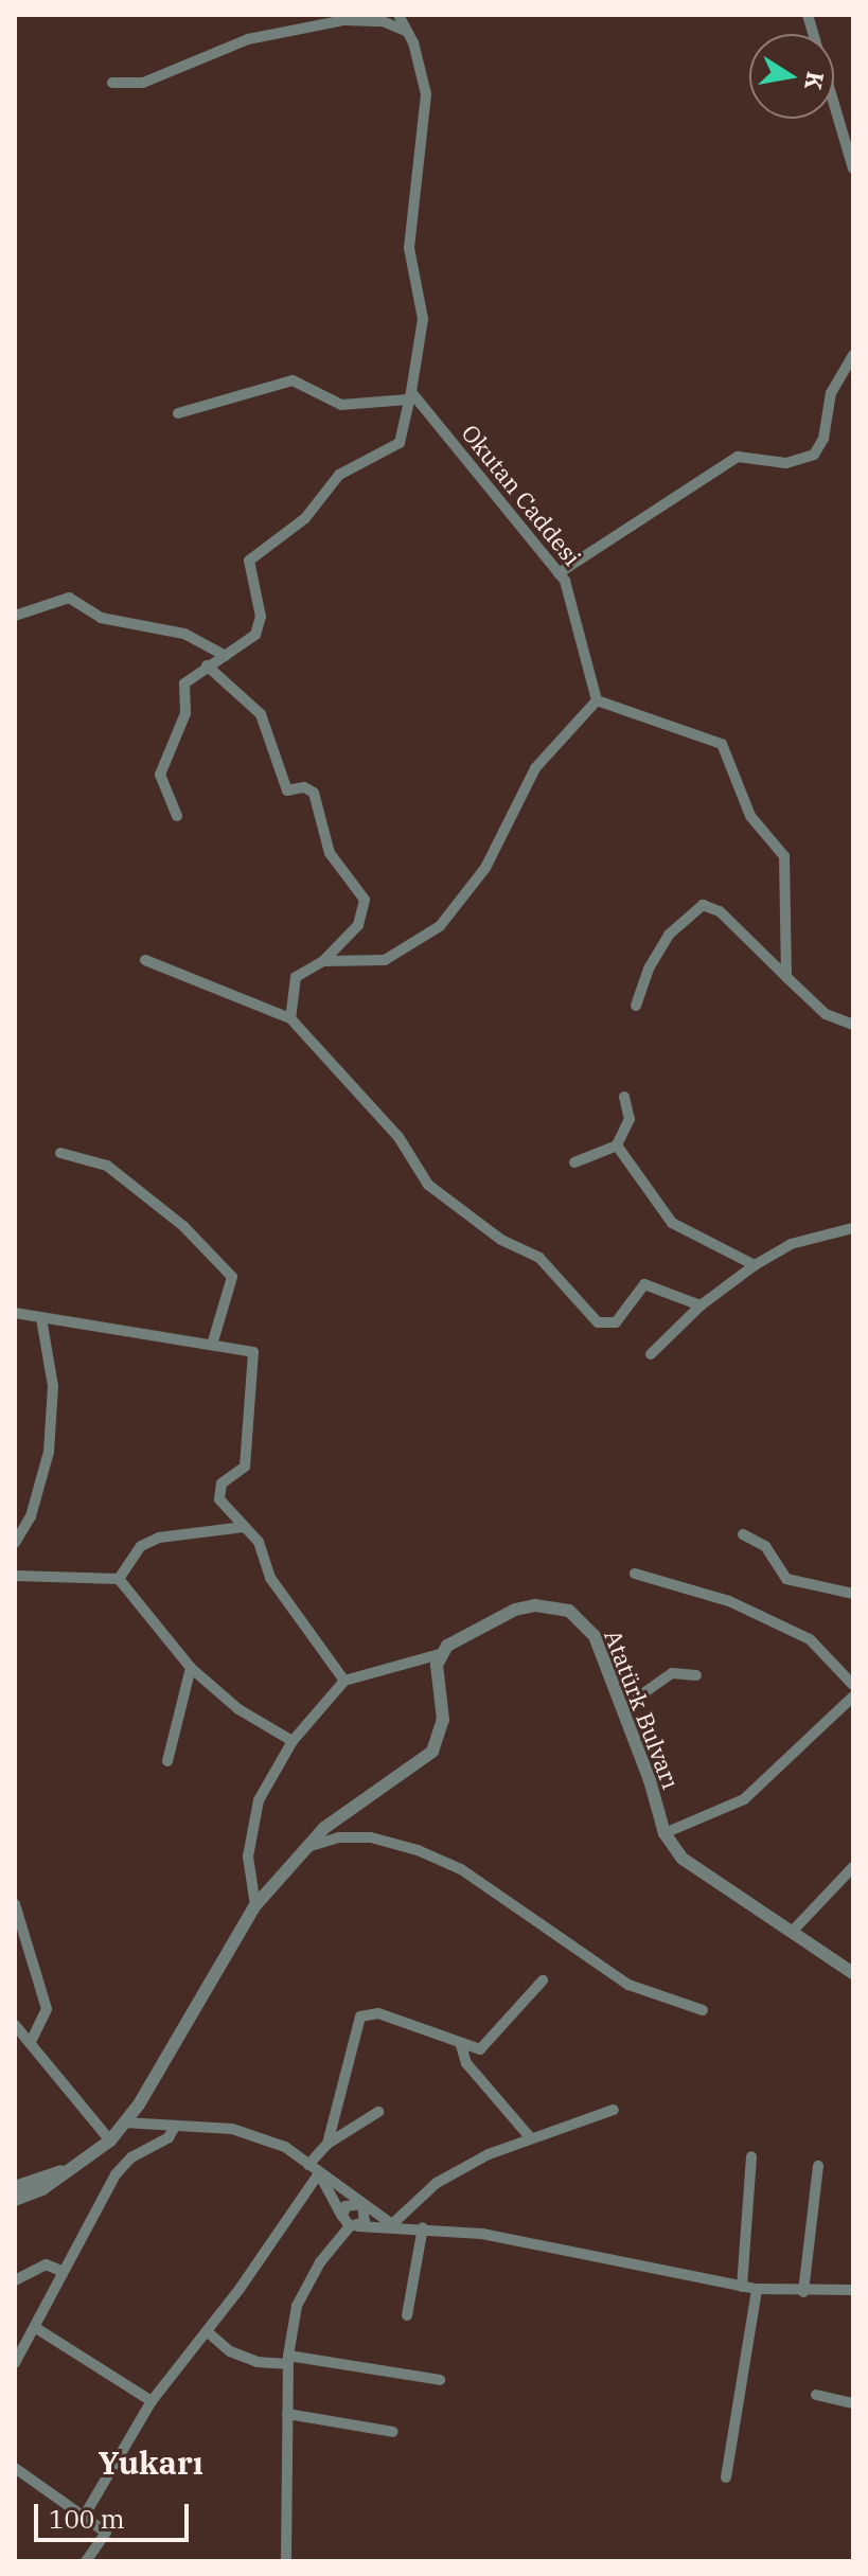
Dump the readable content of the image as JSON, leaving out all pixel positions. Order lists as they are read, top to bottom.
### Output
{
  "streets": {
    "street": ["Okutan Caddesi", "Atatürk Bulvarı"]
  },
  "districts": ["Yukarı"],
  "scale_bar": "100 m",
  "north": "right"
}
